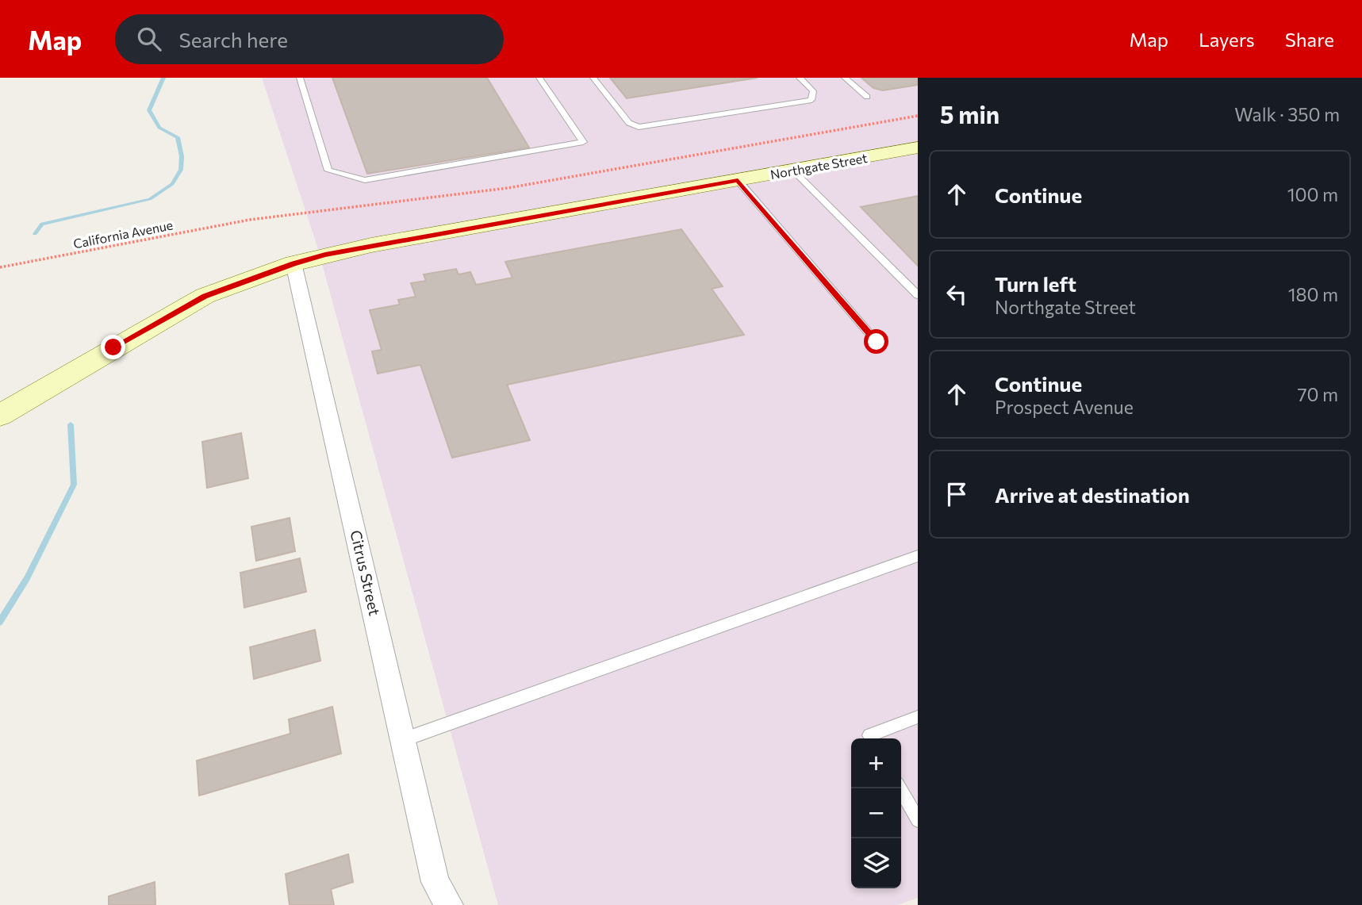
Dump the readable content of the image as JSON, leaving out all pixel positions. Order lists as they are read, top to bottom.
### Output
{
  "streets": {
    "street": ["Northgate Street", "Citrus Street"],
    "path": ["California Avenue"]
  },
  "crossings": [
    ["Northgate Street", "Citrus Street"]
  ],
  "page": {
    "header": "Map",
    "search": "Search here",
    "nav": ["Map", "Layers", "Share"],
    "heading": ["5 min", "Walk · 350 m"],
    "list": [
      ["Continue", "100 m"],
      ["Turn left", "Northgate Street", "180 m"],
      ["Continue", "Prospect Avenue", "70 m"],
      "Arrive at destination"
    ],
    "map_buttons": ["+", "−"]
  }
}
